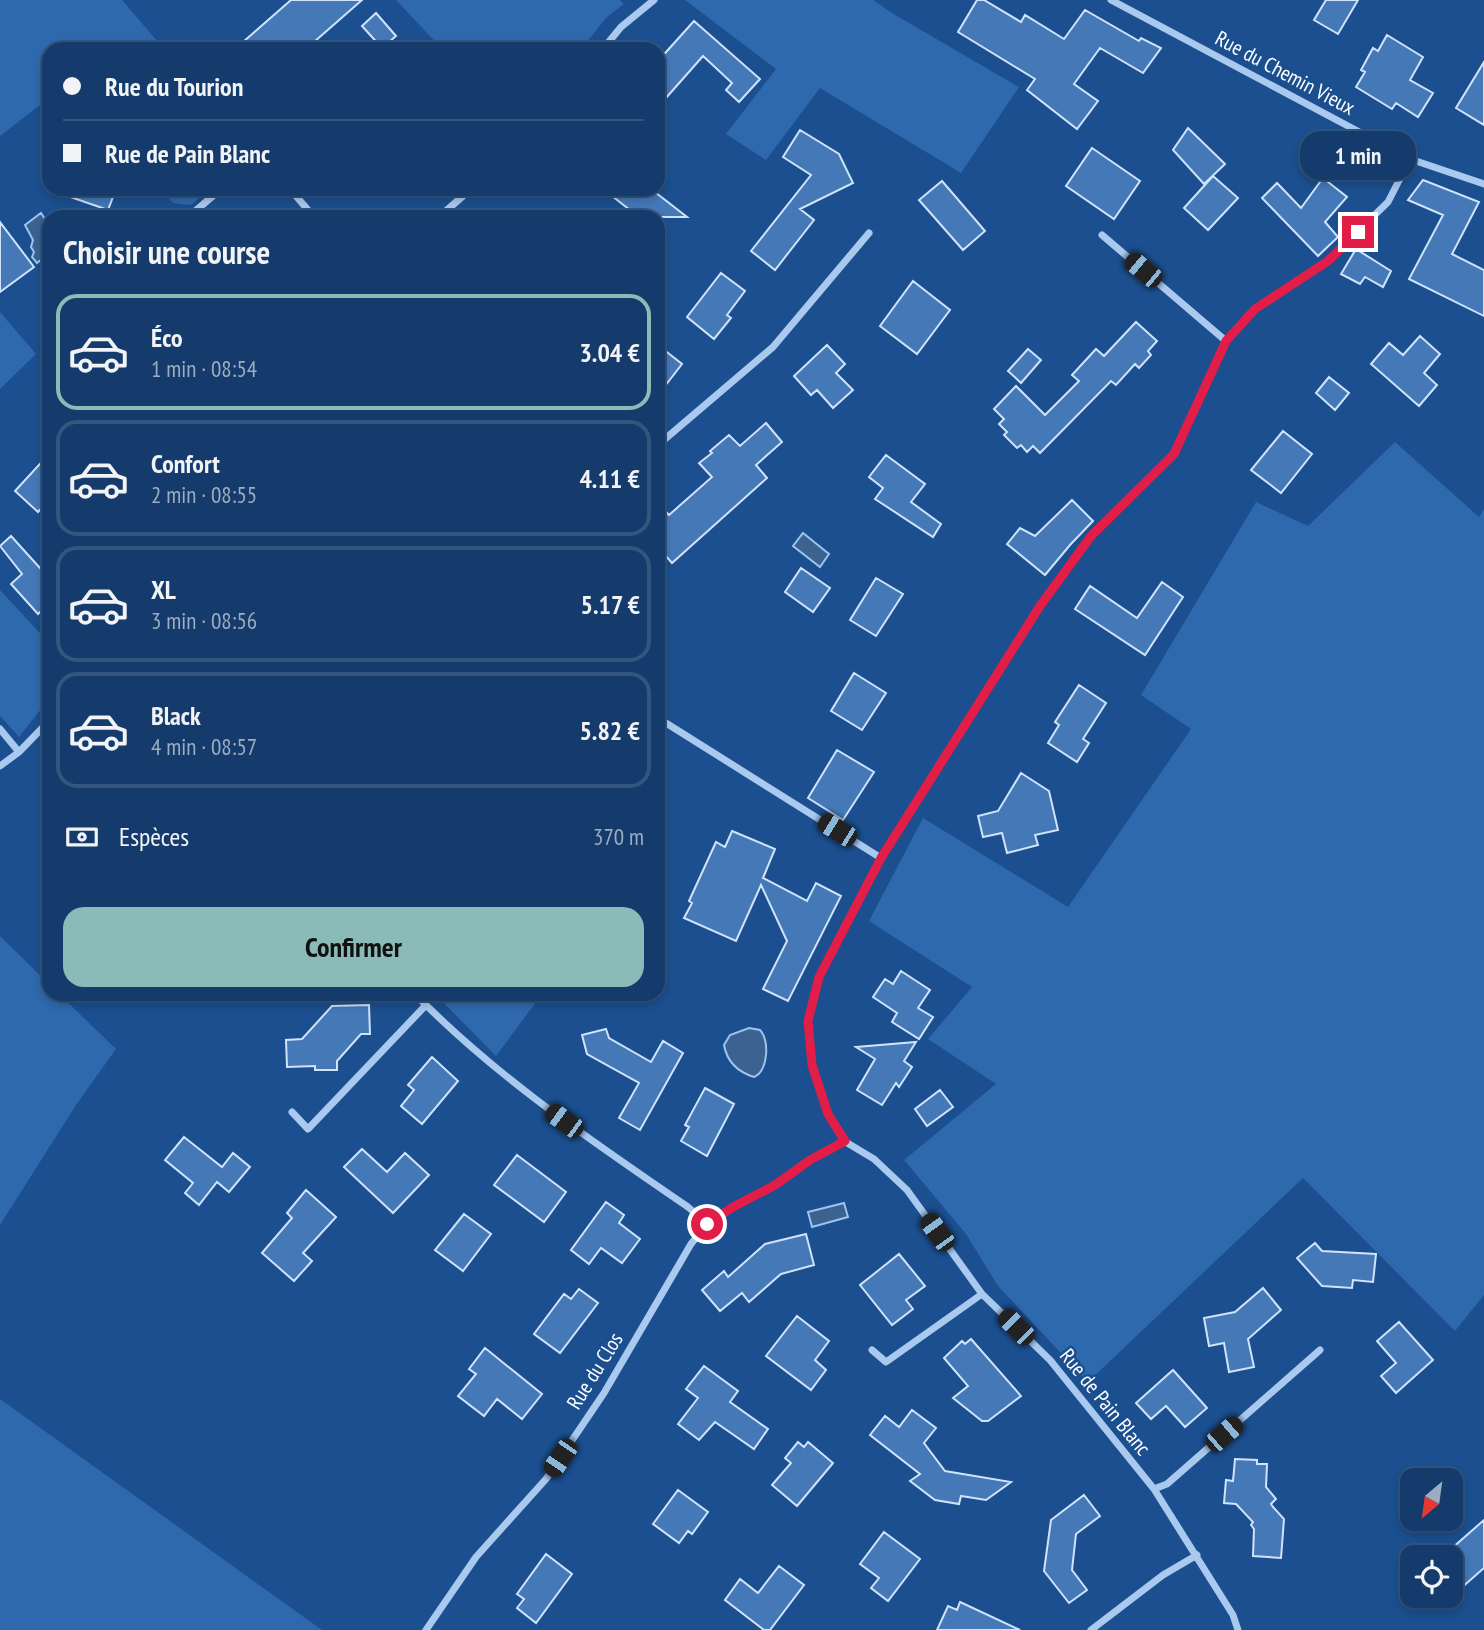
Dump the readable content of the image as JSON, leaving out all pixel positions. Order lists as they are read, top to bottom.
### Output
{
  "streets": {
    "street": ["Rue du Chemin Vieux", "Rue du Clos", "Rue de Pain Blanc"]
  },
  "crossings": [
    ["Rue du Chemin Vieux", "Rue de Pain Blanc"]
  ],
  "north": "bottom left",
  "page": {
    "banner": ["Rue du Tourion", "Rue de Pain Blanc"],
    "bubble": "1 min",
    "heading": "Choisir une course",
    "list": [
      {
        "name": "Éco",
        "note": "1 min · 08:54",
        "value": "3.04 €"
      },
      {
        "name": "Confort",
        "note": "2 min · 08:55",
        "value": "4.11 €"
      },
      {
        "name": "XL",
        "note": "3 min · 08:56",
        "value": "5.17 €"
      },
      {
        "name": "Black",
        "note": "4 min · 08:57",
        "value": "5.82 €"
      }
    ],
    "pay": ["Espèces", "370 m"],
    "buttons": "Confirmer"
  }
}
